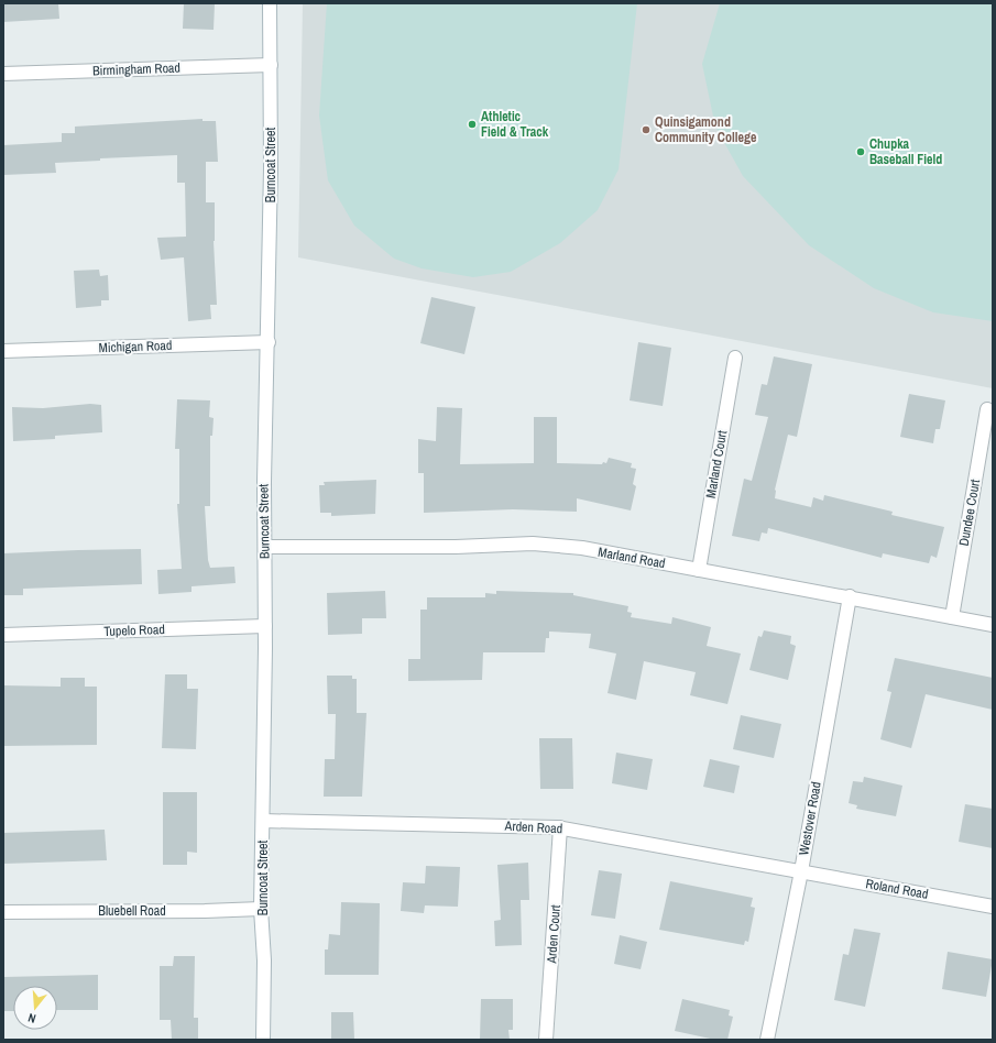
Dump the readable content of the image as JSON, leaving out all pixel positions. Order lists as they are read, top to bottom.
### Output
{
  "streets": {
    "street": [
      "Birmingham Road",
      "Burncoat Street",
      "Michigan Road",
      "Marland Court",
      "Dundee Court",
      "Marland Road",
      "Tupelo Road",
      "Westover Road",
      "Arden Road",
      "Roland Road",
      "Bluebell Road",
      "Arden Court"
    ]
  },
  "crossings": [
    ["Birmingham Road", "Burncoat Street"],
    ["Burncoat Street", "Michigan Road"],
    ["Burncoat Street", "Marland Road"],
    ["Burncoat Street", "Tupelo Road"],
    ["Burncoat Street", "Arden Road"],
    ["Burncoat Street", "Bluebell Road"],
    ["Marland Court", "Marland Road"],
    ["Dundee Court", "Marland Road"],
    ["Marland Road", "Westover Road"],
    ["Westover Road", "Arden Road"],
    ["Westover Road", "Roland Road"],
    ["Arden Road", "Roland Road"],
    ["Arden Road", "Arden Court"]
  ],
  "places": ["Athletic Field & Track", "Quinsigamond Community College", "Chupka Baseball Field"],
  "north": "bottom"
}
